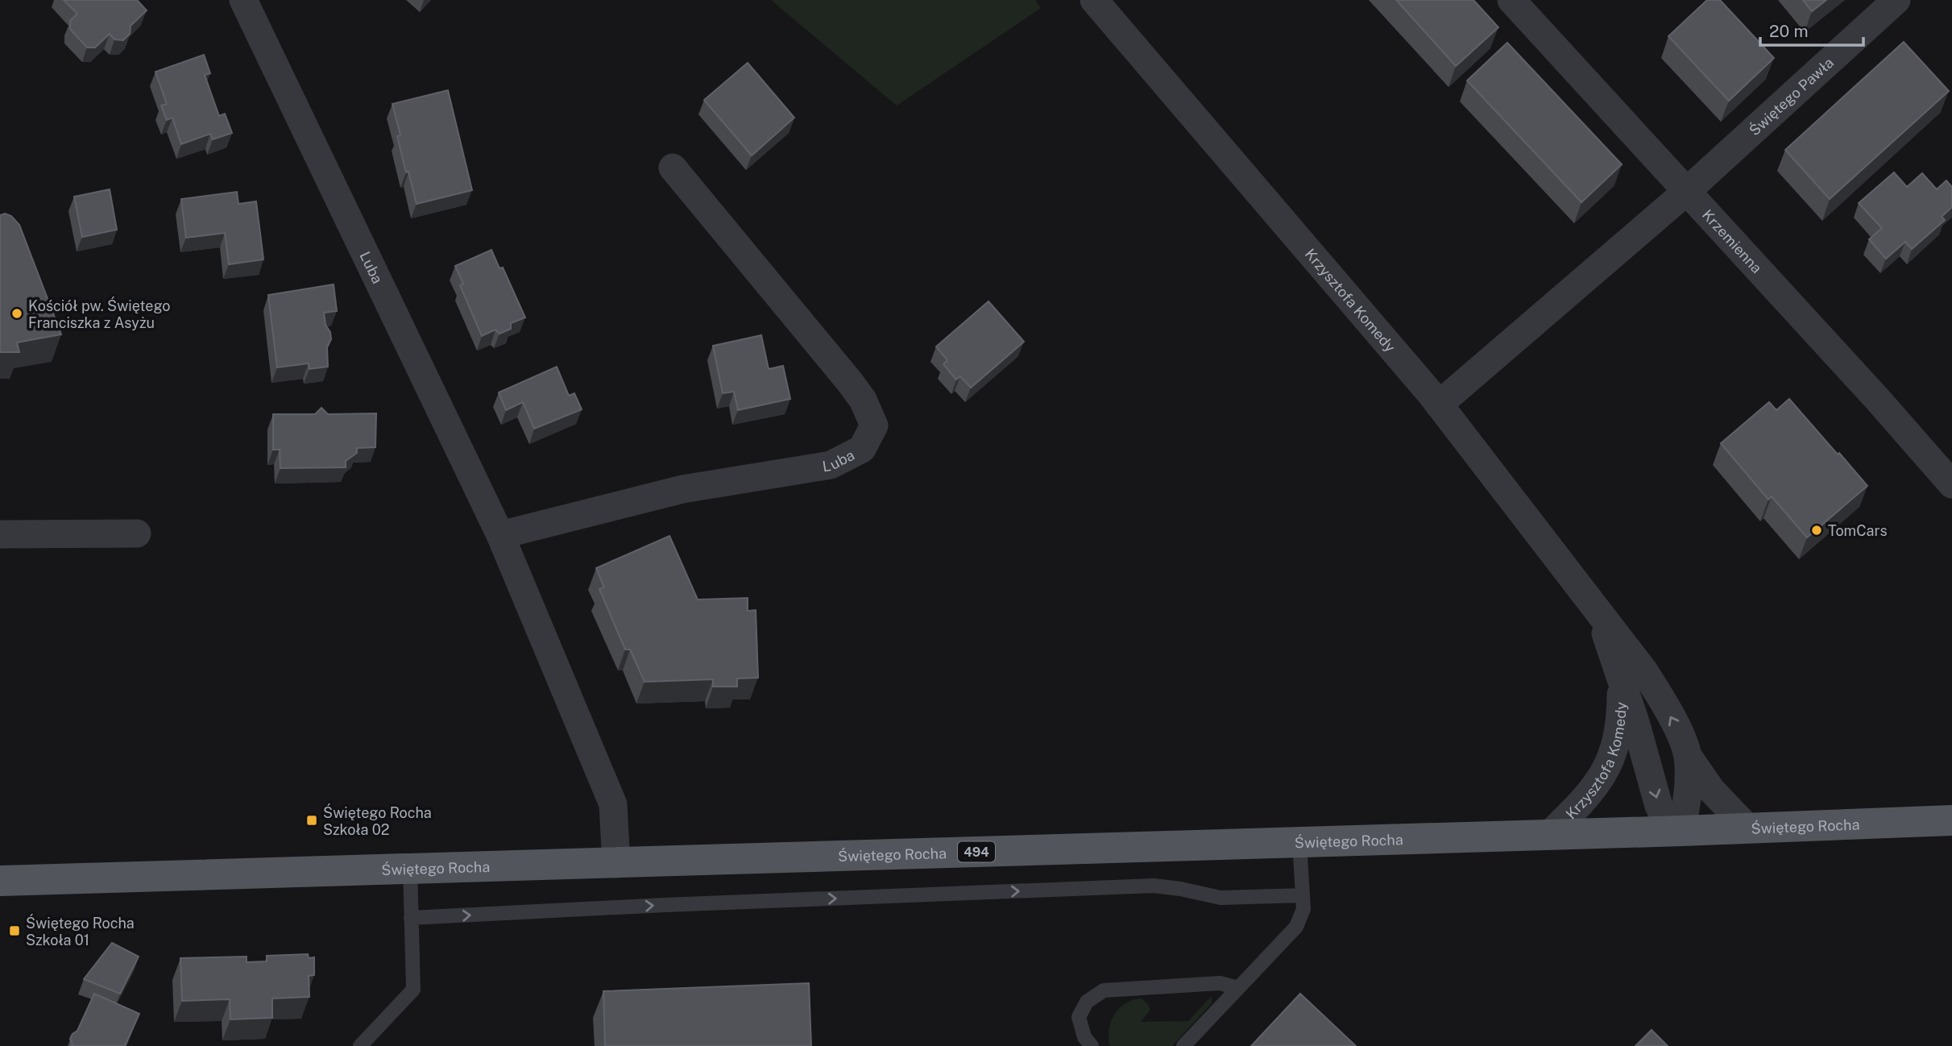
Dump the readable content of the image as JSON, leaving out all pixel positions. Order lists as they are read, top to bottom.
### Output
{
  "streets": {
    "main road": ["Świętego Rocha", "494"],
    "street": [
      "Świętego Pawła",
      "Krzemienna",
      "Luba",
      "Krzysztofa Komedy"
    ]
  },
  "crossings": [
    ["Świętego Pawła", "Krzemienna"],
    ["Świętego Pawła", "Krzysztofa Komedy"],
    ["Luba", "Świętego Rocha"],
    ["Krzysztofa Komedy", "Świętego Rocha"]
  ],
  "places": {
    "other": ["Kościół pw. Świętego Franciszka z Asyżu", "TomCars"],
    "transit": ["Świętego Rocha Szkoła 02", "Świętego Rocha Szkoła 01"]
  },
  "scale_bar": "20 m"
}
